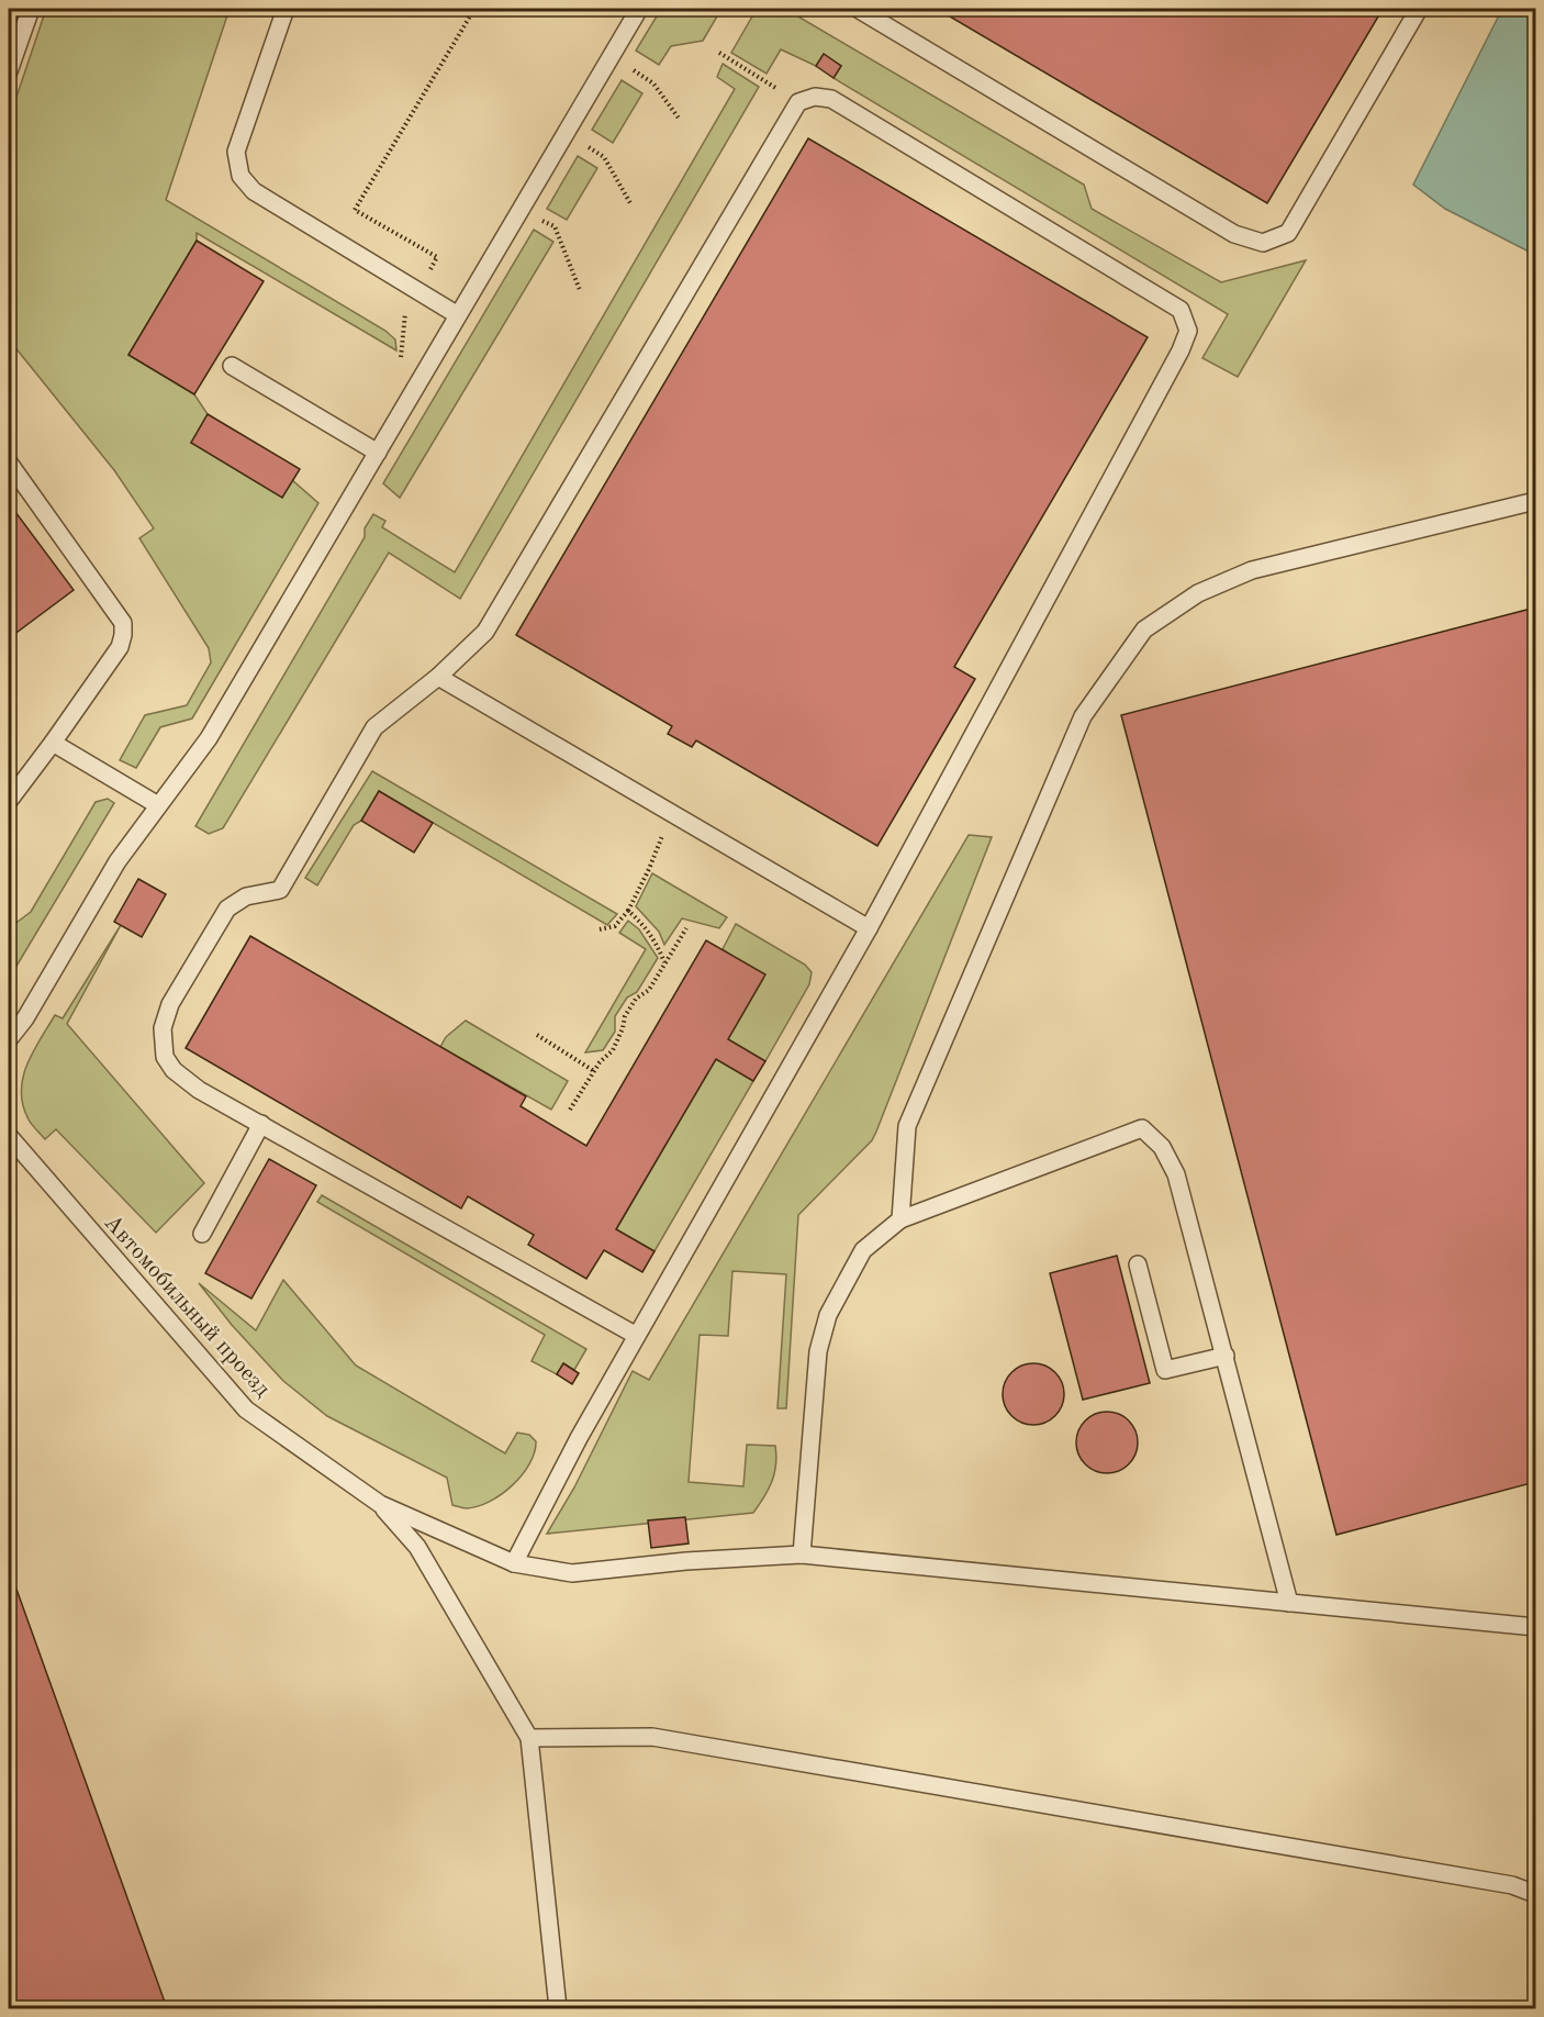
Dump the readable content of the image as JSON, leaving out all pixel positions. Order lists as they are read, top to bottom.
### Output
{
  "streets": {
    "lane": ["Автомобильный проезд"]
  }
}
